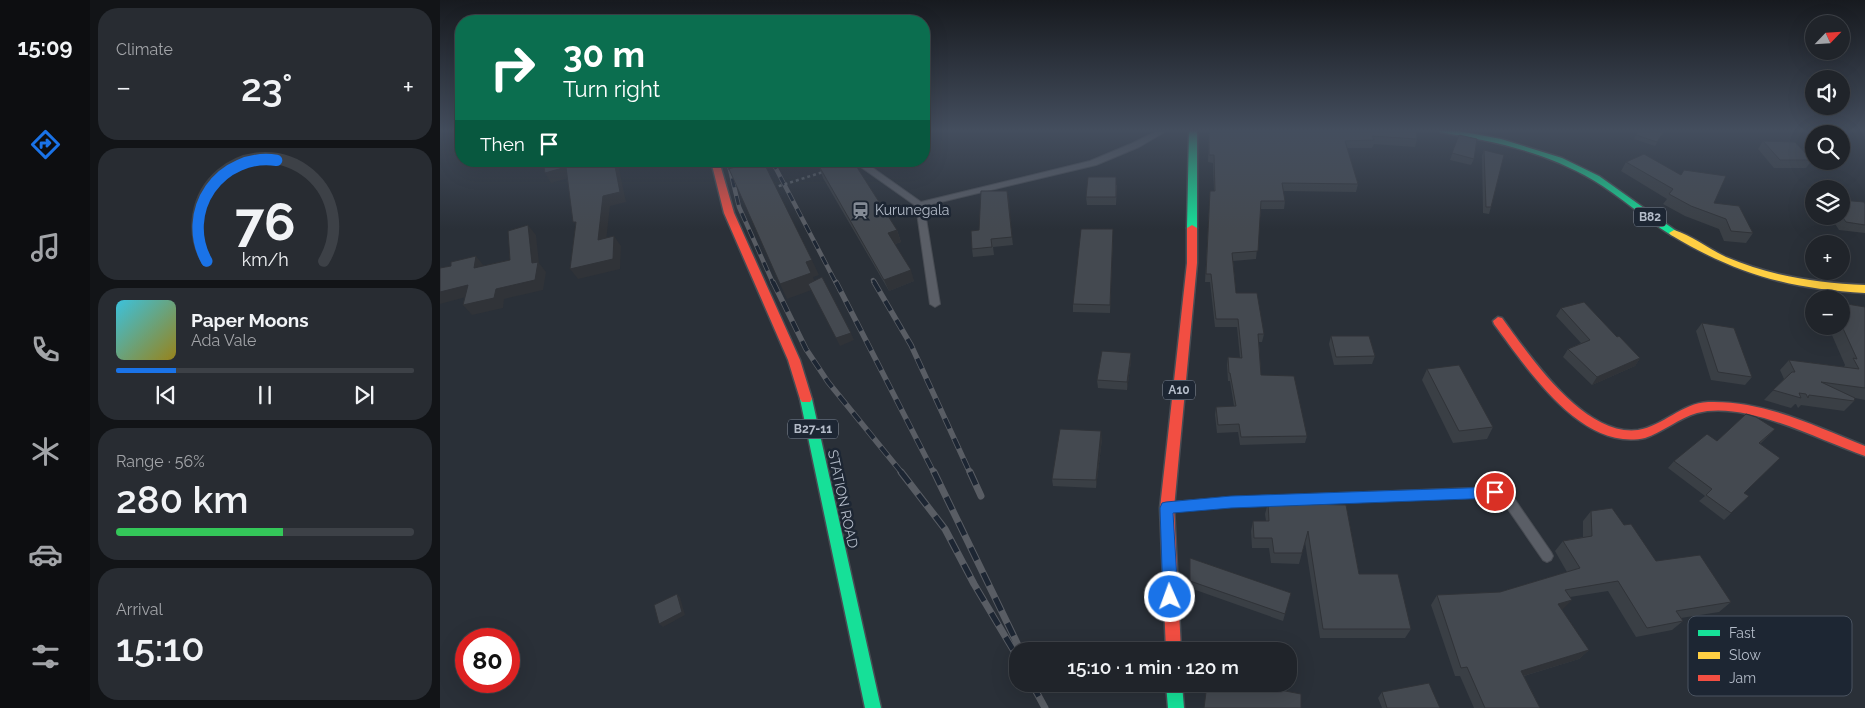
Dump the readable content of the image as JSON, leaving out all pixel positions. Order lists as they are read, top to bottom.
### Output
{
  "streets": {
    "main road": [
      "B82",
      "A10",
      "B27-11",
      "STATION ROAD"
    ]
  },
  "places": {
    "station": ["Kurunegala"]
  },
  "legend": ["Fast", "Slow", "Jam"],
  "north": "top right",
  "page": {
    "tabs": "15:09",
    "tile": [
      "Climate",
      ["Range · 56%", "280 km"],
      ["Arrival", "15:10"]
    ],
    "map_buttons": ["+", "−"],
    "turn": ["30 m", "Turn right"],
    "heat": ["−", "23°", "+"],
    "then": "Then",
    "song": ["Paper Moons", "Ada Vale"],
    "limit": "80",
    "trip": "15:10 · 1 min · 120 m",
    "gauge": ["76", "km/h"]
  }
}
